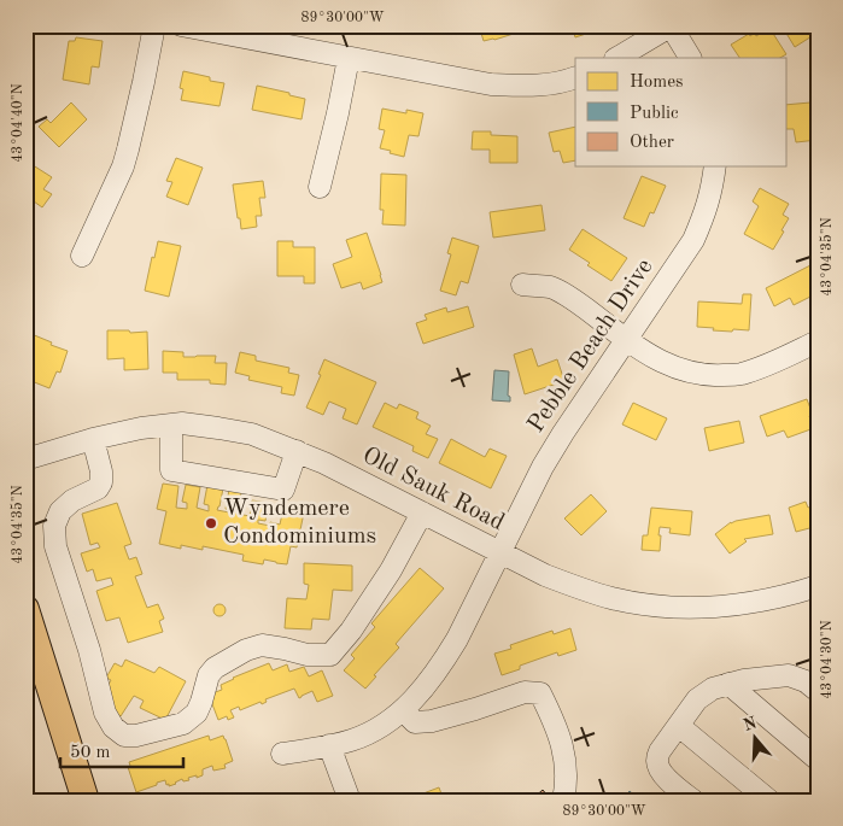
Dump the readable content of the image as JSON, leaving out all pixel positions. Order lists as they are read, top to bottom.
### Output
{
  "streets": {
    "street": ["Pebble Beach Drive", "Old Sauk Road"]
  },
  "crossings": [
    ["Pebble Beach Drive", "Old Sauk Road"]
  ],
  "places": ["Wyndemere Condominiums"],
  "legend": ["Homes", "Public", "Other"],
  "scale_bar": "50 m",
  "north": "top",
  "coordinates": [
    "89°30'00\"W",
    "43°04'40\"N",
    "43°04'35\"N",
    "43°04'30\"N"
  ]
}
